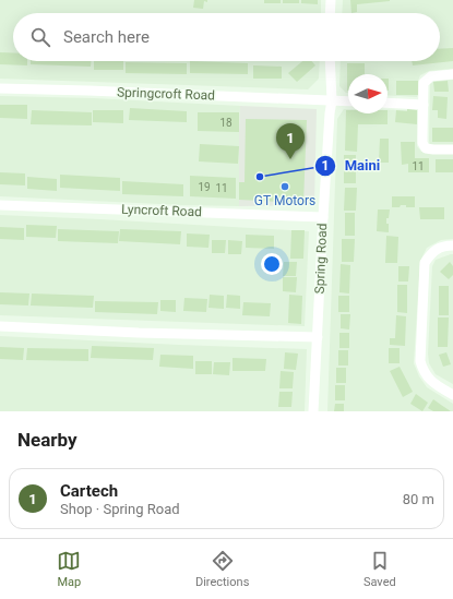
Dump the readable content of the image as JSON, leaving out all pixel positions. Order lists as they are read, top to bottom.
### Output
{
  "streets": {
    "street": ["Springcroft Road", "Lyncroft Road", "Spring Road"]
  },
  "crossings": [
    ["Springcroft Road", "Spring Road"],
    ["Lyncroft Road", "Spring Road"]
  ],
  "places": ["Maini", "GT Motors"],
  "house_numbers": [
    "18",
    "11",
    "19",
    "11"
  ],
  "north": "right",
  "page": {
    "search": "Search here",
    "pins": "1",
    "heading": "Nearby",
    "list": [
      {
        "mark": "1",
        "name": "Cartech",
        "note": "Shop · Spring Road",
        "value": "80 m"
      }
    ],
    "nav": ["Map", "Directions", "Saved"]
  }
}
